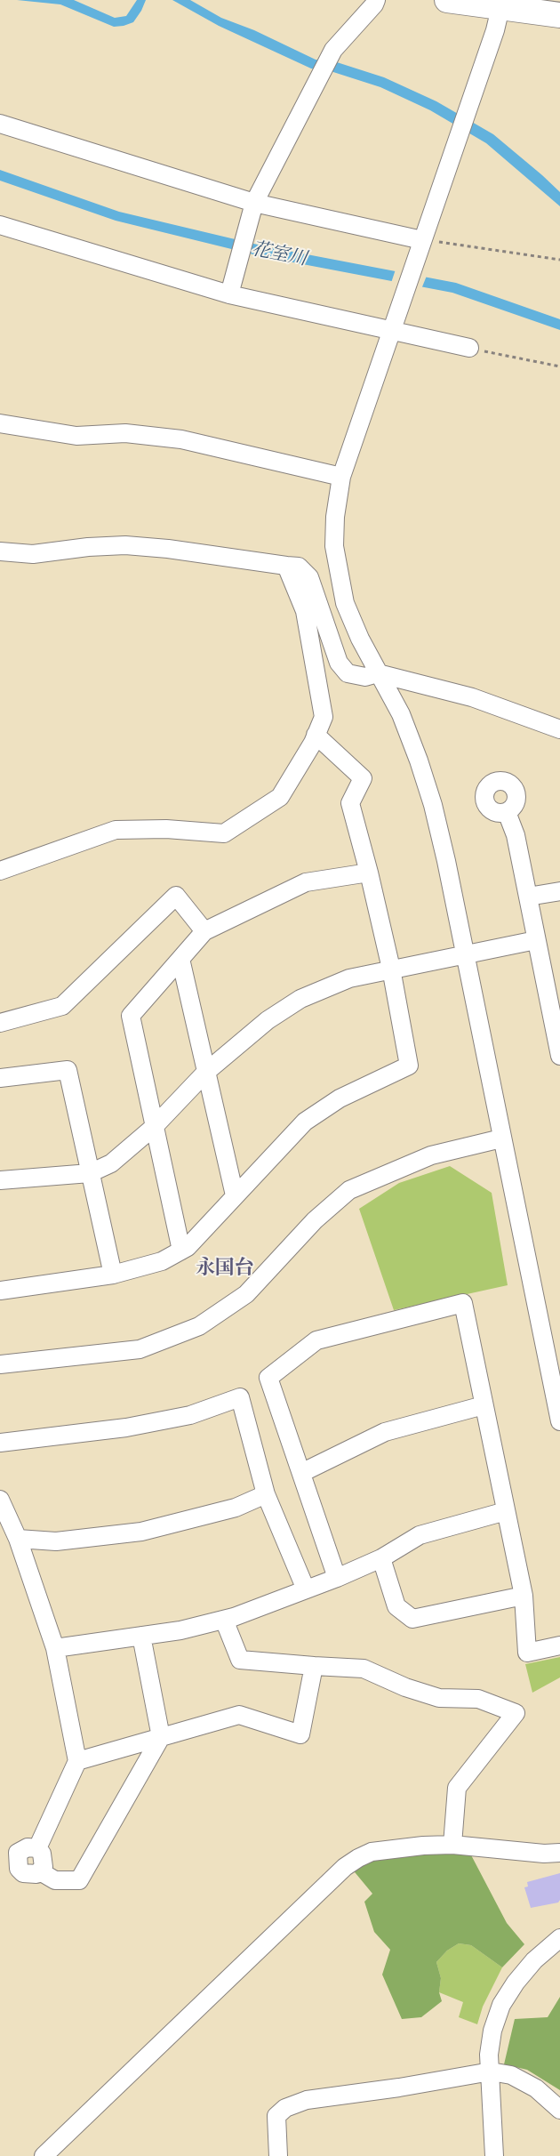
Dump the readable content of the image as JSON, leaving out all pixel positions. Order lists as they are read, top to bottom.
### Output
{
  "districts": ["永国台"],
  "water": ["花室川"]
}
